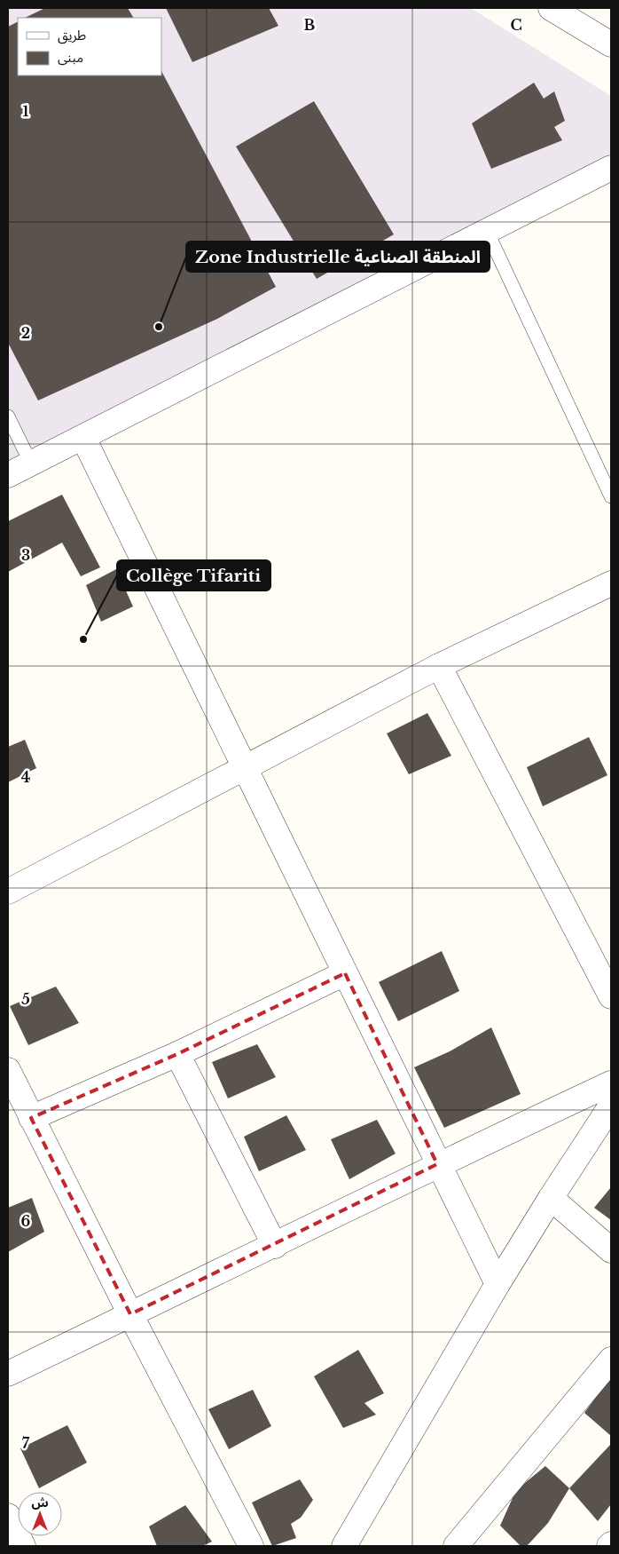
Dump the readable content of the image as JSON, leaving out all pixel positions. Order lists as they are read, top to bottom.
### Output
{
  "places": ["Zone Industrielle المنطقة الصناعية", "Collège Tifariti"],
  "legend": ["طريق", "مبنى"],
  "north": "top",
  "grid": {
    "columns": ["B", "C"],
    "rows": [
      "1",
      "2",
      "3",
      "4",
      "5",
      "6",
      "7"
    ]
  }
}
